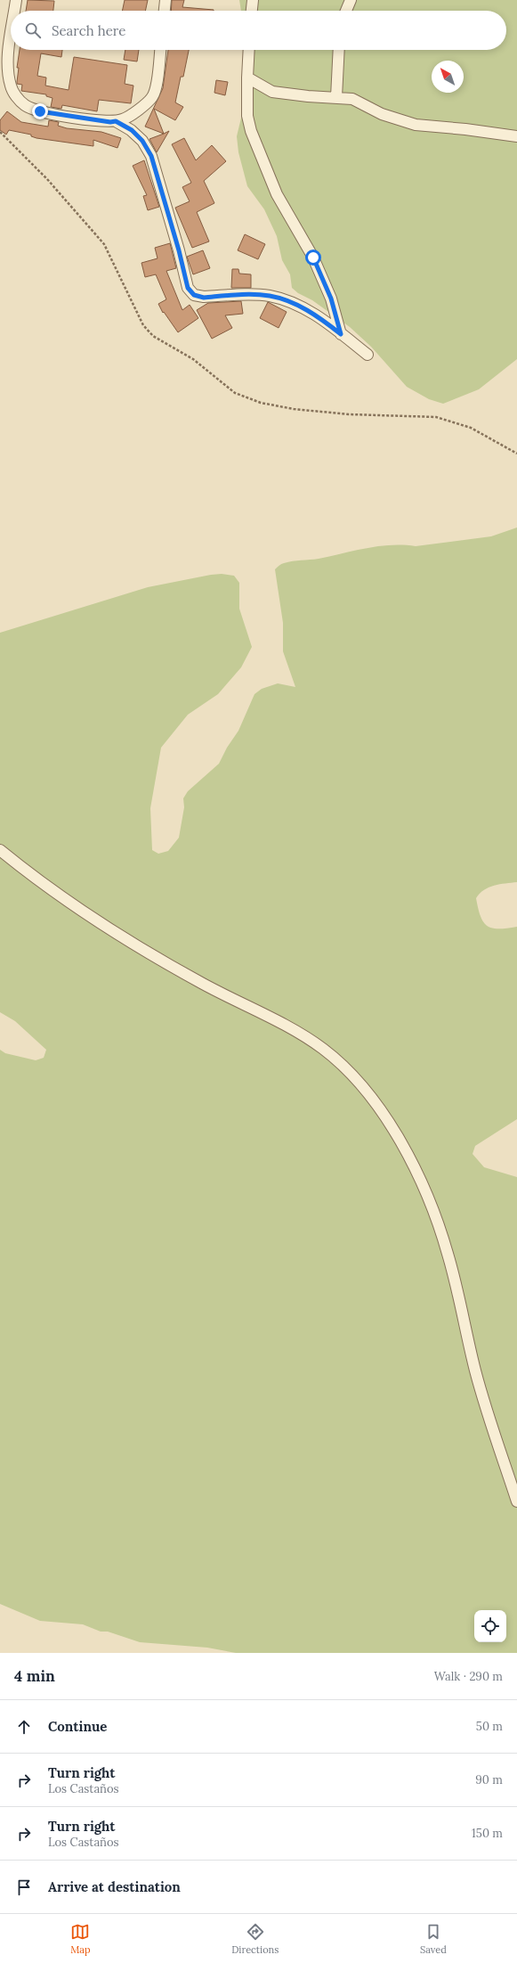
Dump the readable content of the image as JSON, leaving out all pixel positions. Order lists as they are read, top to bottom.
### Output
{
  "north": "top left",
  "page": {
    "search": "Search here",
    "heading": ["4 min", "Walk · 290 m"],
    "list": [
      ["Continue", "50 m"],
      ["Turn right", "Los Castaños", "90 m"],
      ["Turn right", "Los Castaños", "150 m"],
      "Arrive at destination"
    ],
    "nav": ["Map", "Directions", "Saved"]
  }
}
